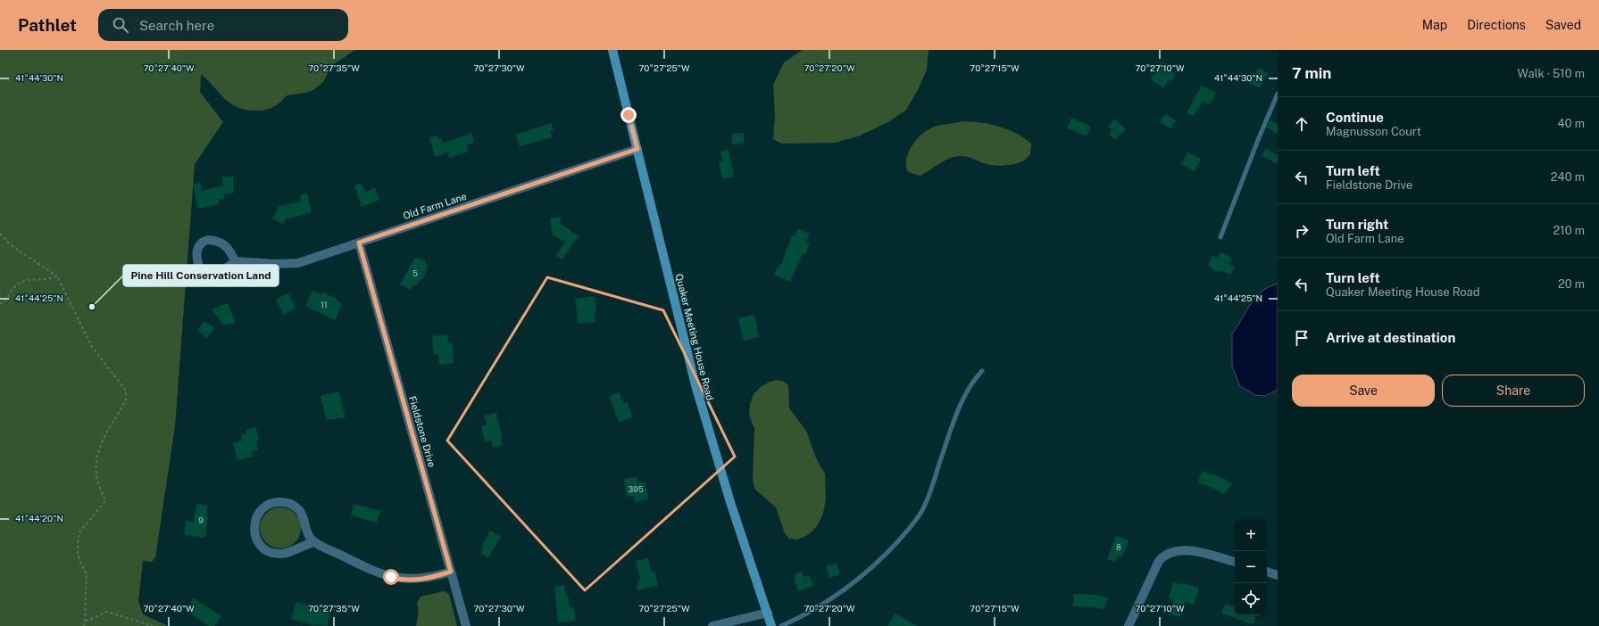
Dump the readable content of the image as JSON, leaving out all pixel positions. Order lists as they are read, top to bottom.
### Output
{
  "streets": {
    "main road": ["Quaker Meeting House Road"],
    "street": ["Old Farm Lane", "Fieldstone Drive"]
  },
  "crossings": [
    ["Old Farm Lane", "Quaker Meeting House Road"],
    ["Old Farm Lane", "Fieldstone Drive"]
  ],
  "places": ["Pine Hill Conservation Land"],
  "house_numbers": [
    "5",
    "11",
    "395",
    "9",
    "8"
  ],
  "page": {
    "header": "Pathlet",
    "search": "Search here",
    "nav": ["Map", "Directions", "Saved"],
    "heading": ["7 min", "Walk · 510 m"],
    "list": [
      ["Continue", "Magnusson Court", "40 m"],
      ["Turn left", "Fieldstone Drive", "240 m"],
      ["Turn right", "Old Farm Lane", "210 m"],
      ["Turn left", "Quaker Meeting House Road", "20 m"],
      "Arrive at destination"
    ],
    "buttons": ["Save", "Share"],
    "map_buttons": ["+", "−"]
  },
  "coordinates": [
    "70°27'40\"W",
    "70°27'35\"W",
    "70°27'30\"W",
    "70°27'25\"W",
    "70°27'20\"W",
    "70°27'15\"W",
    "70°27'10\"W",
    "41°44'30\"N",
    "41°44'25\"N",
    "41°44'20\"N"
  ]
}
